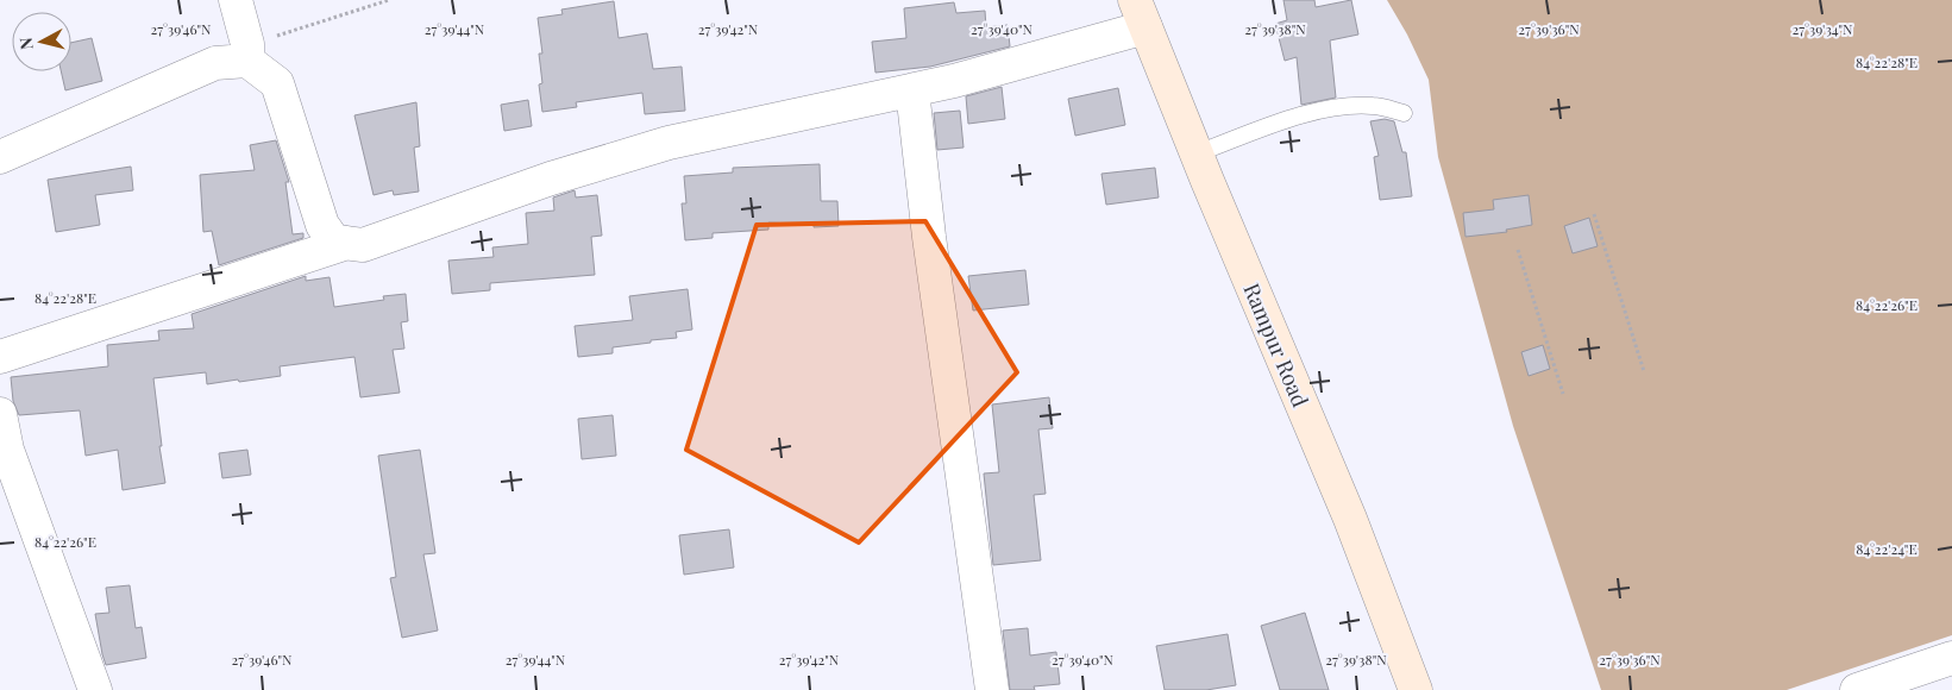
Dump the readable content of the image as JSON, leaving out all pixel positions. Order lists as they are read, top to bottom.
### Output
{
  "streets": {
    "main road": ["Rampur Road"]
  },
  "north": "left",
  "coordinates": [
    "27°39'46\"N",
    "27°39'44\"N",
    "27°39'42\"N",
    "27°39'40\"N",
    "27°39'38\"N",
    "27°39'36\"N",
    "27°39'34\"N",
    "84°22'28\"E",
    "84°22'26\"E",
    "84°22'24\"E"
  ]
}
